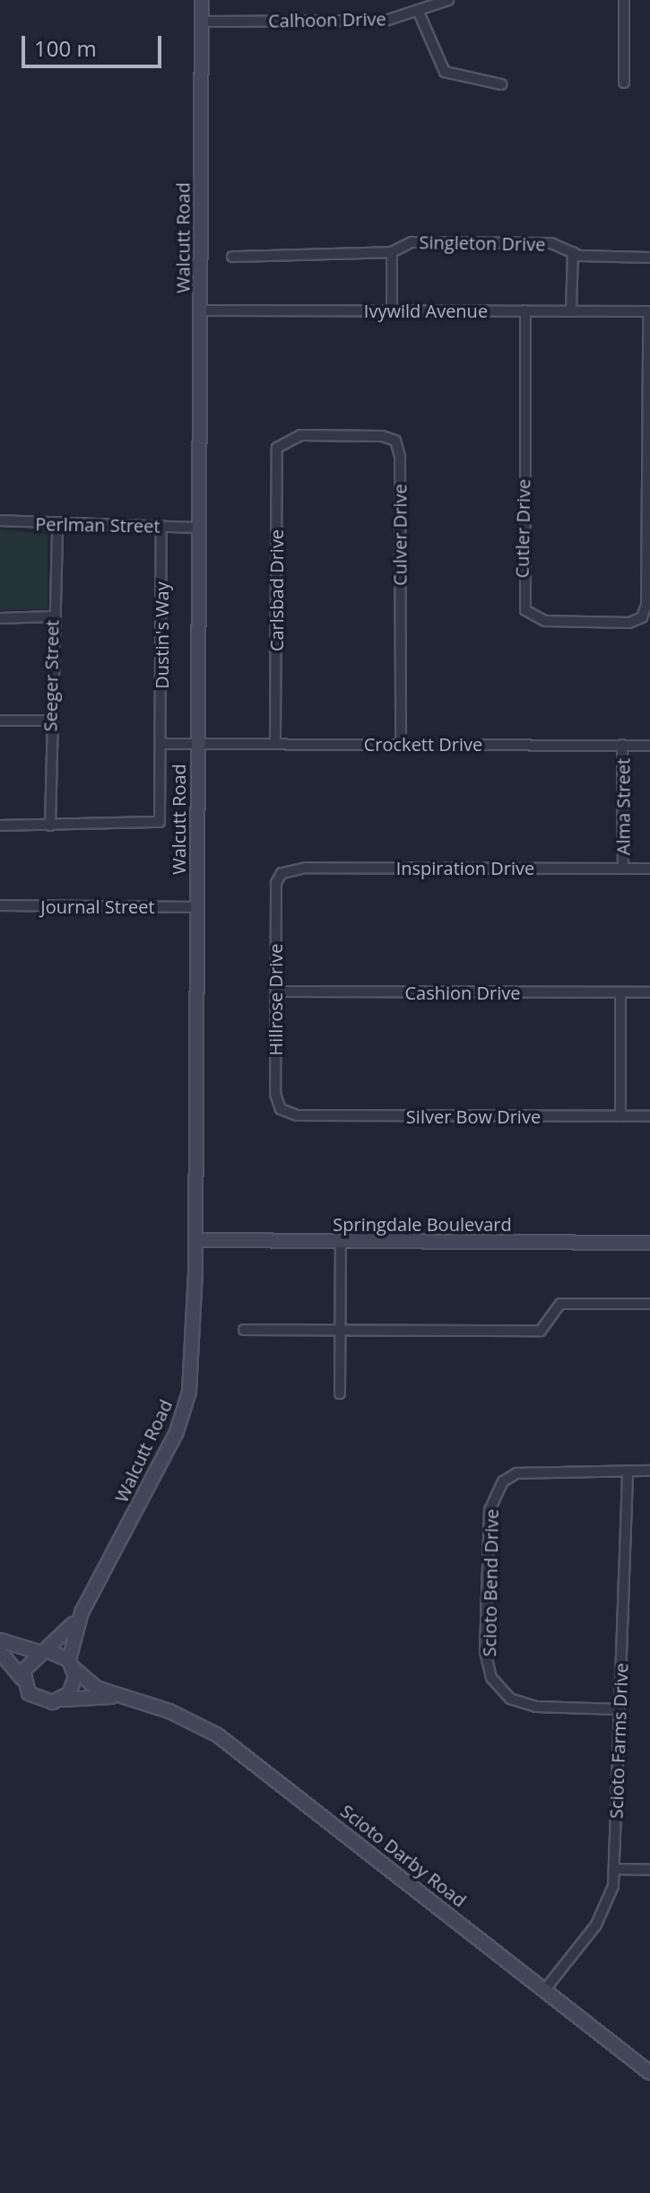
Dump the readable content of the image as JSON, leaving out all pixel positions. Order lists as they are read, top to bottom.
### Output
{
  "streets": {
    "street": [
      "Calhoon Drive",
      "Walcutt Road",
      "Singleton Drive",
      "Ivywild Avenue",
      "Perlman Street",
      "Cutler Drive",
      "Culver Drive",
      "Carlsbad Drive",
      "Dustin's Way",
      "Seeger Street",
      "Crockett Drive",
      "Alma Street",
      "Inspiration Drive",
      "Journal Street",
      "Cashion Drive",
      "Hillrose Drive",
      "Silver Bow Drive",
      "Springdale Boulevard",
      "Scioto Bend Drive",
      "Scioto Farms Drive",
      "Scioto Darby Road"
    ]
  },
  "crossings": [
    ["Calhoon Drive", "Walcutt Road"],
    ["Walcutt Road", "Ivywild Avenue"],
    ["Walcutt Road", "Perlman Street"],
    ["Walcutt Road", "Crockett Drive"],
    ["Walcutt Road", "Journal Street"],
    ["Walcutt Road", "Springdale Boulevard"],
    ["Walcutt Road", "Scioto Darby Road"],
    ["Singleton Drive", "Ivywild Avenue"],
    ["Ivywild Avenue", "Cutler Drive"],
    ["Perlman Street", "Dustin's Way"],
    ["Perlman Street", "Seeger Street"],
    ["Culver Drive", "Carlsbad Drive"],
    ["Culver Drive", "Crockett Drive"],
    ["Carlsbad Drive", "Crockett Drive"],
    ["Dustin's Way", "Seeger Street"],
    ["Crockett Drive", "Alma Street"],
    ["Alma Street", "Inspiration Drive"],
    ["Inspiration Drive", "Hillrose Drive"],
    ["Cashion Drive", "Hillrose Drive"],
    ["Hillrose Drive", "Silver Bow Drive"],
    ["Scioto Bend Drive", "Scioto Farms Drive"],
    ["Scioto Farms Drive", "Scioto Darby Road"]
  ],
  "scale_bar": "100 m"
}
